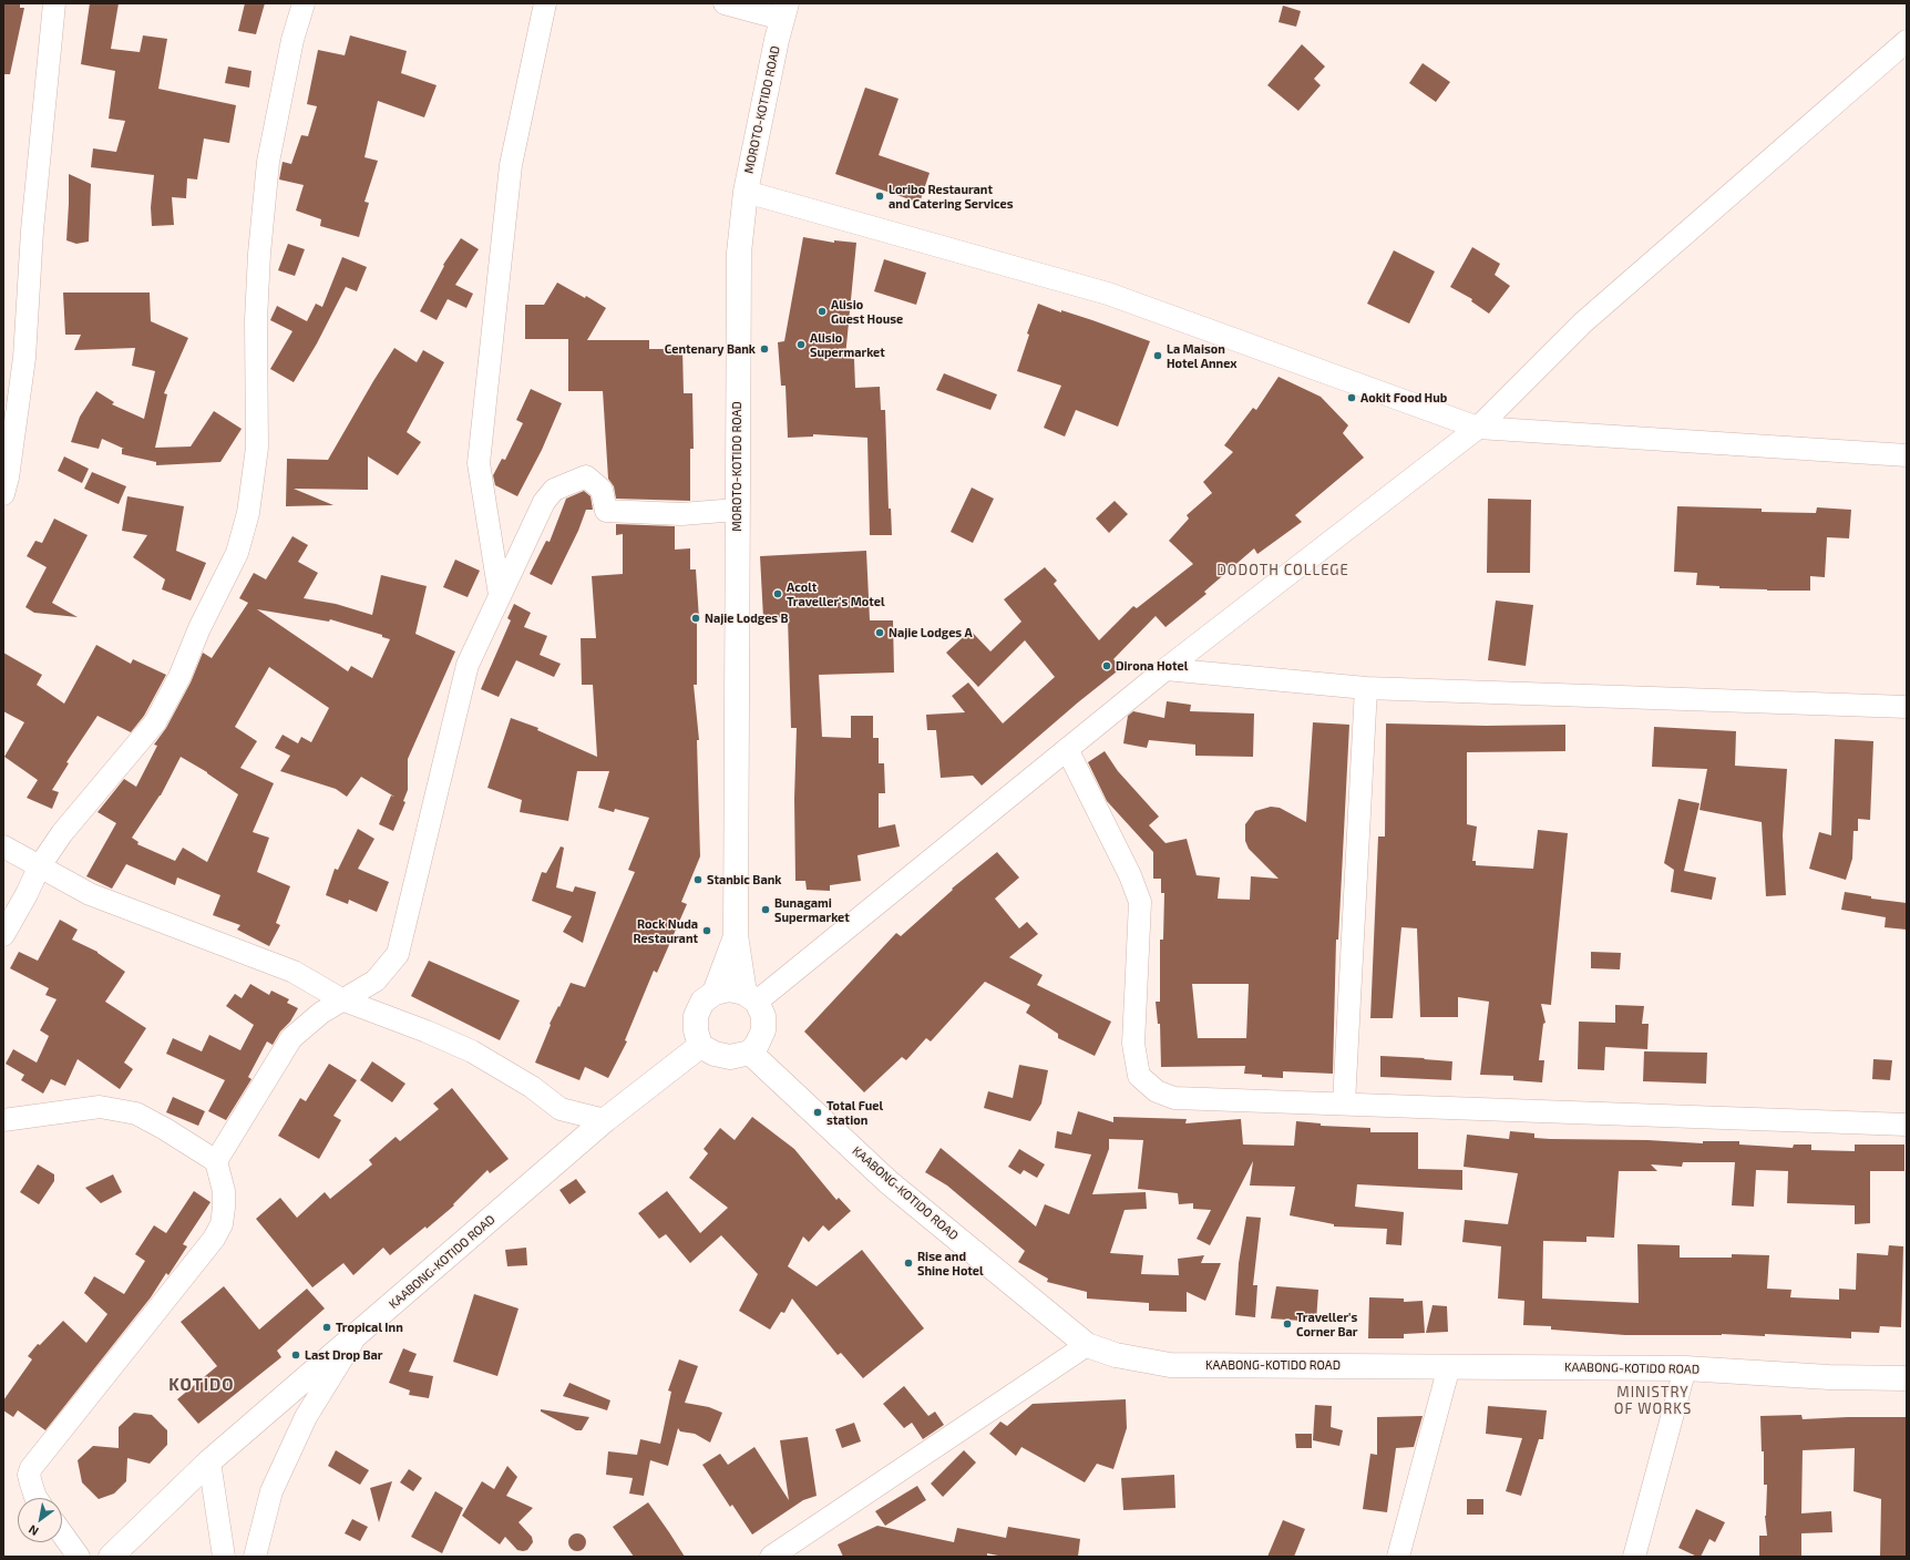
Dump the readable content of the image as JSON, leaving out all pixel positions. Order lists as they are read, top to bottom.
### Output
{
  "streets": {
    "main road": ["MOROTO-KOTIDO ROAD", "KAABONG-KOTIDO ROAD"]
  },
  "crossings": [
    ["MOROTO-KOTIDO ROAD", "KAABONG-KOTIDO ROAD"]
  ],
  "districts": ["DODOTH COLLEGE", "KOTIDO", "MINISTRY OF WORKS"],
  "places": [
    "Loribo Restaurant and Catering Services",
    "Alisio Guest House",
    "Alisio Supermarket",
    "Centenary Bank",
    "La Maison Hotel Annex",
    "Aokit Food Hub",
    "Acolt Traveller's Motel",
    "Najie Lodges B",
    "Najie Lodges A",
    "Dirona Hotel",
    "Stanbic Bank",
    "Bunagami Supermarket",
    "Rock Nuda Restaurant",
    "Total Fuel station",
    "Rise and Shine Hotel",
    "Traveller's Corner Bar",
    "Tropical Inn",
    "Last Drop Bar"
  ],
  "north": "bottom left"
}
